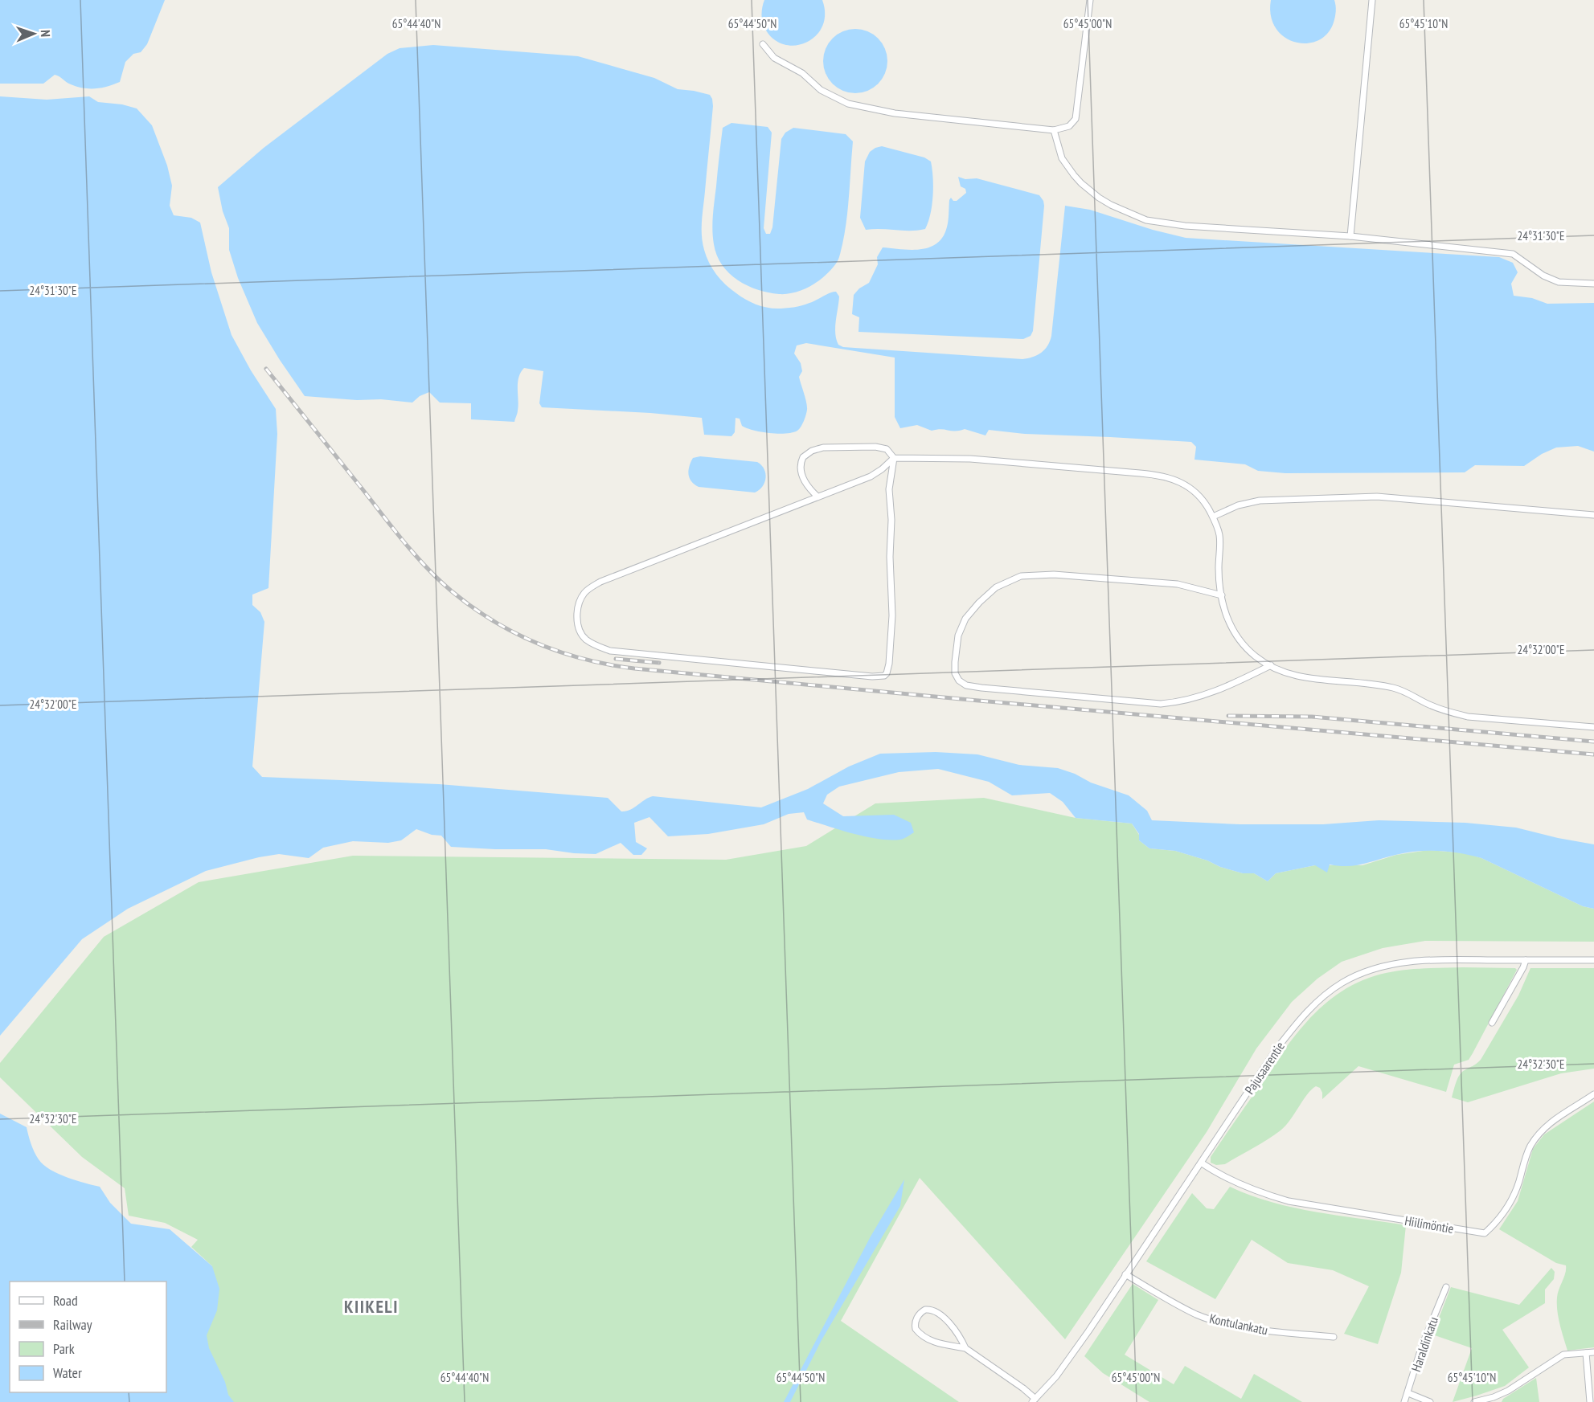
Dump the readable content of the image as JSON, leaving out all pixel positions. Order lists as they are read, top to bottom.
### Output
{
  "streets": {
    "street": [
      "Pajusaarentie",
      "Hiilimöntie",
      "Kontulankatu",
      "Haraldinkatu"
    ]
  },
  "crossings": [
    ["Pajusaarentie", "Hiilimöntie"],
    ["Pajusaarentie", "Kontulankatu"]
  ],
  "districts": ["KIIKELI"],
  "legend": [
    "Road",
    "Railway",
    "Park",
    "Water"
  ],
  "north": "right",
  "coordinates": [
    "65°44'40\"N",
    "65°44'50\"N",
    "65°45'00\"N",
    "65°45'10\"N",
    "24°31'30\"E",
    "24°32'00\"E",
    "24°32'30\"E"
  ]
}
